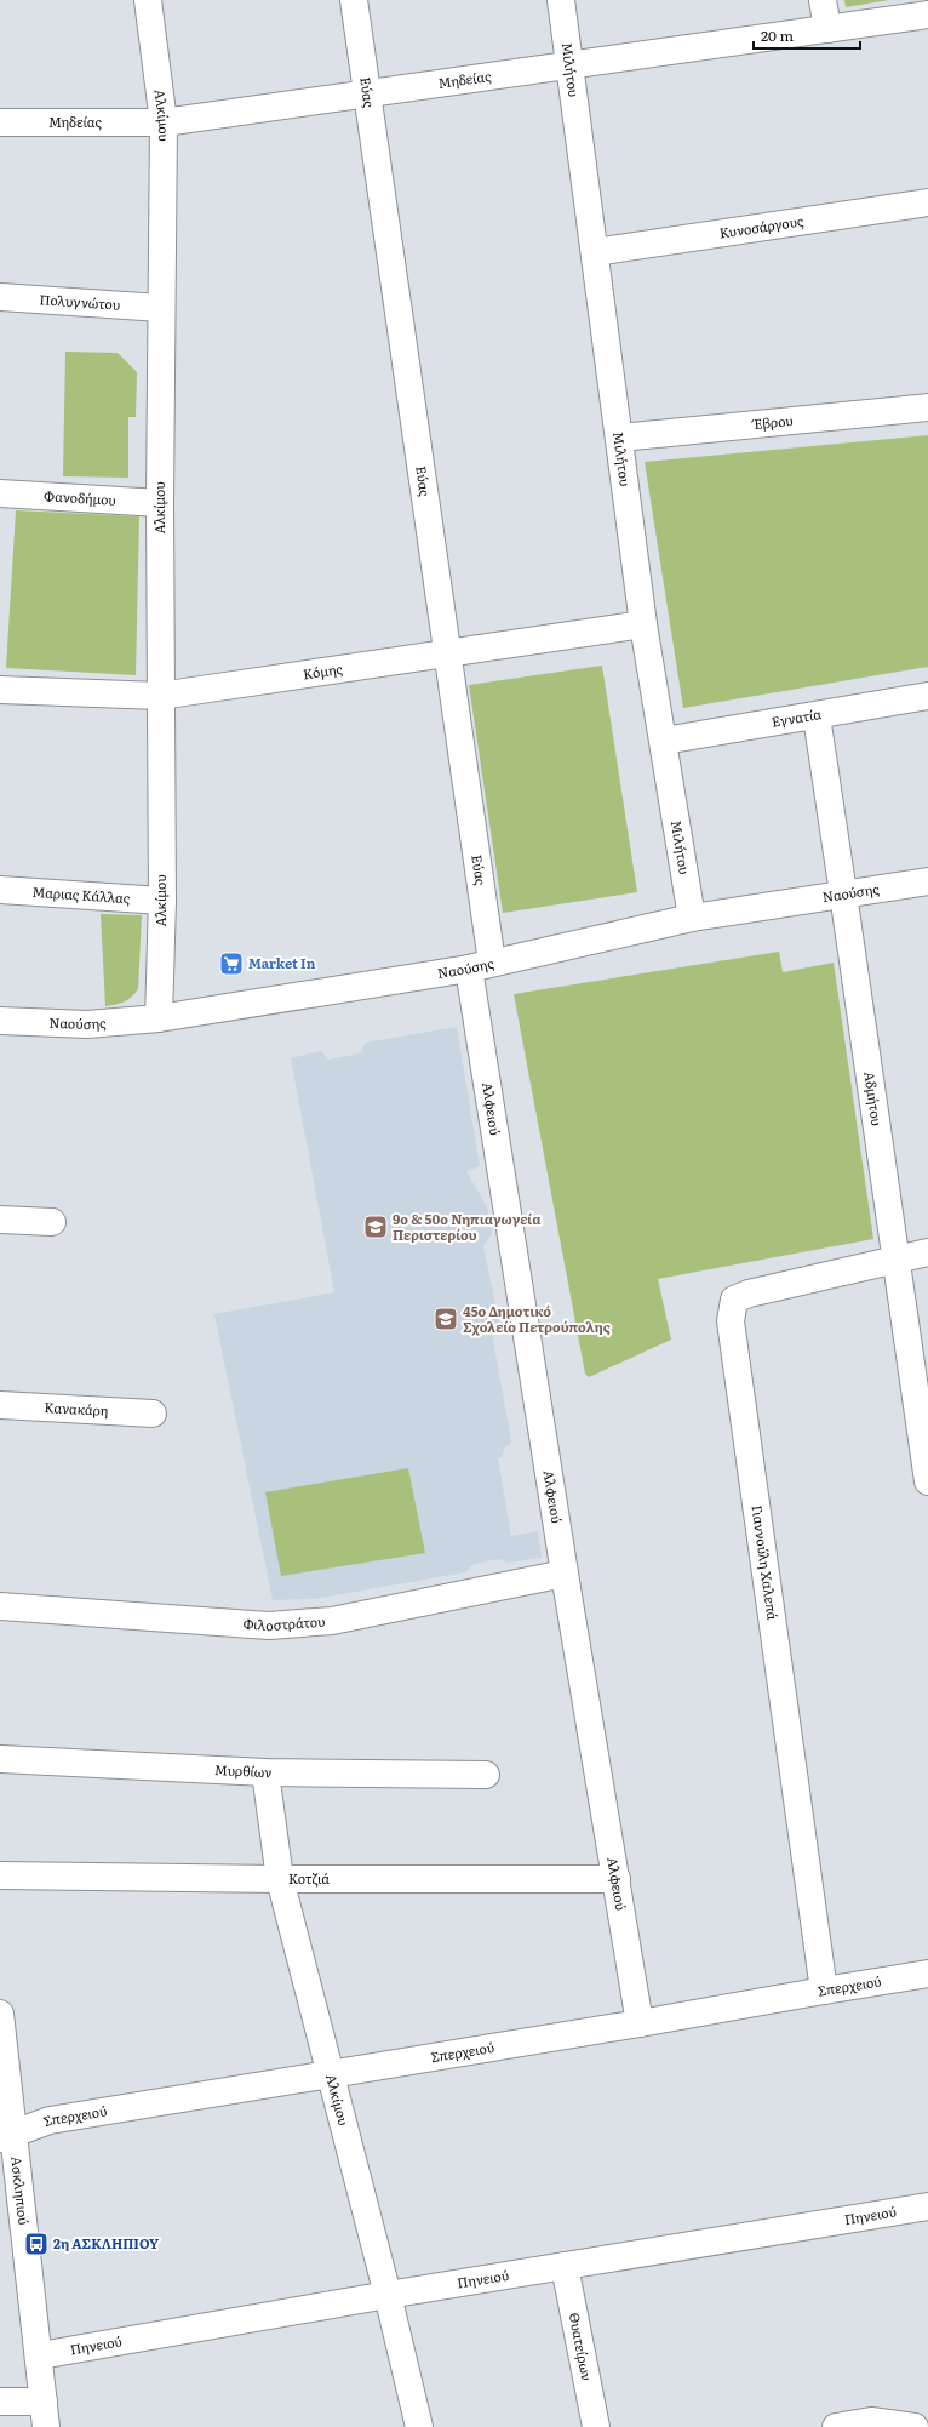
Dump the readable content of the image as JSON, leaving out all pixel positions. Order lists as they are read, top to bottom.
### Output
{
  "streets": {
    "street": [
      "Μιλήτου",
      "Μηδείας",
      "Εύας",
      "Αλκίμου",
      "Κυνοσάργους",
      "Πολυγνώτου",
      "Έβρου",
      "Φανοδήμου",
      "Κόμης",
      "Εγνατία",
      "Ναούσης",
      "Μαριας Κάλλας",
      "Αδμήτου",
      "Αλφειού",
      "Κανακάρη",
      "Γιαννούλη Χαλεπά",
      "Φιλοστράτου",
      "Μυρθίων",
      "Κοτζιά",
      "Σπερχειού",
      "Ασκληπιού",
      "Πηνειού",
      "Θυατείρων"
    ]
  },
  "crossings": [
    ["Μιλήτου", "Μηδείας"],
    ["Μιλήτου", "Κυνοσάργους"],
    ["Μιλήτου", "Έβρου"],
    ["Μιλήτου", "Κόμης"],
    ["Μιλήτου", "Εγνατία"],
    ["Μιλήτου", "Ναούσης"],
    ["Μηδείας", "Εύας"],
    ["Μηδείας", "Αλκίμου"],
    ["Εύας", "Κόμης"],
    ["Εύας", "Ναούσης"],
    ["Εύας", "Αλφειού"],
    ["Αλκίμου", "Πολυγνώτου"],
    ["Αλκίμου", "Φανοδήμου"],
    ["Αλκίμου", "Κόμης"],
    ["Αλκίμου", "Ναούσης"],
    ["Αλκίμου", "Μαριας Κάλλας"],
    ["Αλκίμου", "Μυρθίων"],
    ["Αλκίμου", "Κοτζιά"],
    ["Αλκίμου", "Σπερχειού"],
    ["Αλκίμου", "Πηνειού"],
    ["Εγνατία", "Αδμήτου"],
    ["Ναούσης", "Αδμήτου"],
    ["Ναούσης", "Αλφειού"],
    ["Αδμήτου", "Γιαννούλη Χαλεπά"],
    ["Αλφειού", "Φιλοστράτου"],
    ["Αλφειού", "Κοτζιά"],
    ["Αλφειού", "Σπερχειού"],
    ["Γιαννούλη Χαλεπά", "Σπερχειού"],
    ["Σπερχειού", "Ασκληπιού"],
    ["Ασκληπιού", "Πηνειού"],
    ["Πηνειού", "Θυατείρων"]
  ],
  "places": {
    "supermarket": ["Market In"],
    "school or university": ["9ο & 50ο Νηπιαγωγεία Περιστερίου", "45ο Δημοτικό Σχολείο Πετρούπολης"],
    "bus stop": ["2η ΑΣΚΛΗΠΙΟΥ"]
  },
  "scale_bar": "20 m"
}
